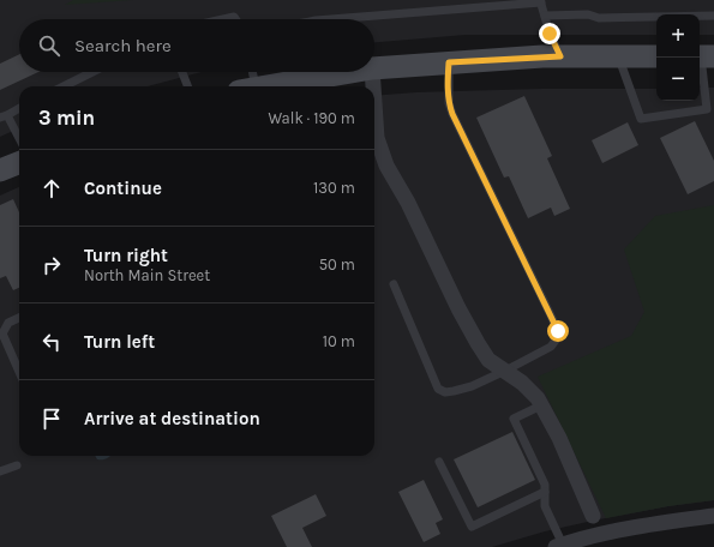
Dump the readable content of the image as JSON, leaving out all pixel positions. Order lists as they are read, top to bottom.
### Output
{
  "page": {
    "map_buttons": ["+", "−"],
    "search": "Search here",
    "heading": ["3 min", "Walk · 190 m"],
    "list": [
      ["Continue", "130 m"],
      ["Turn right", "North Main Street", "50 m"],
      ["Turn left", "10 m"],
      "Arrive at destination"
    ]
  }
}
